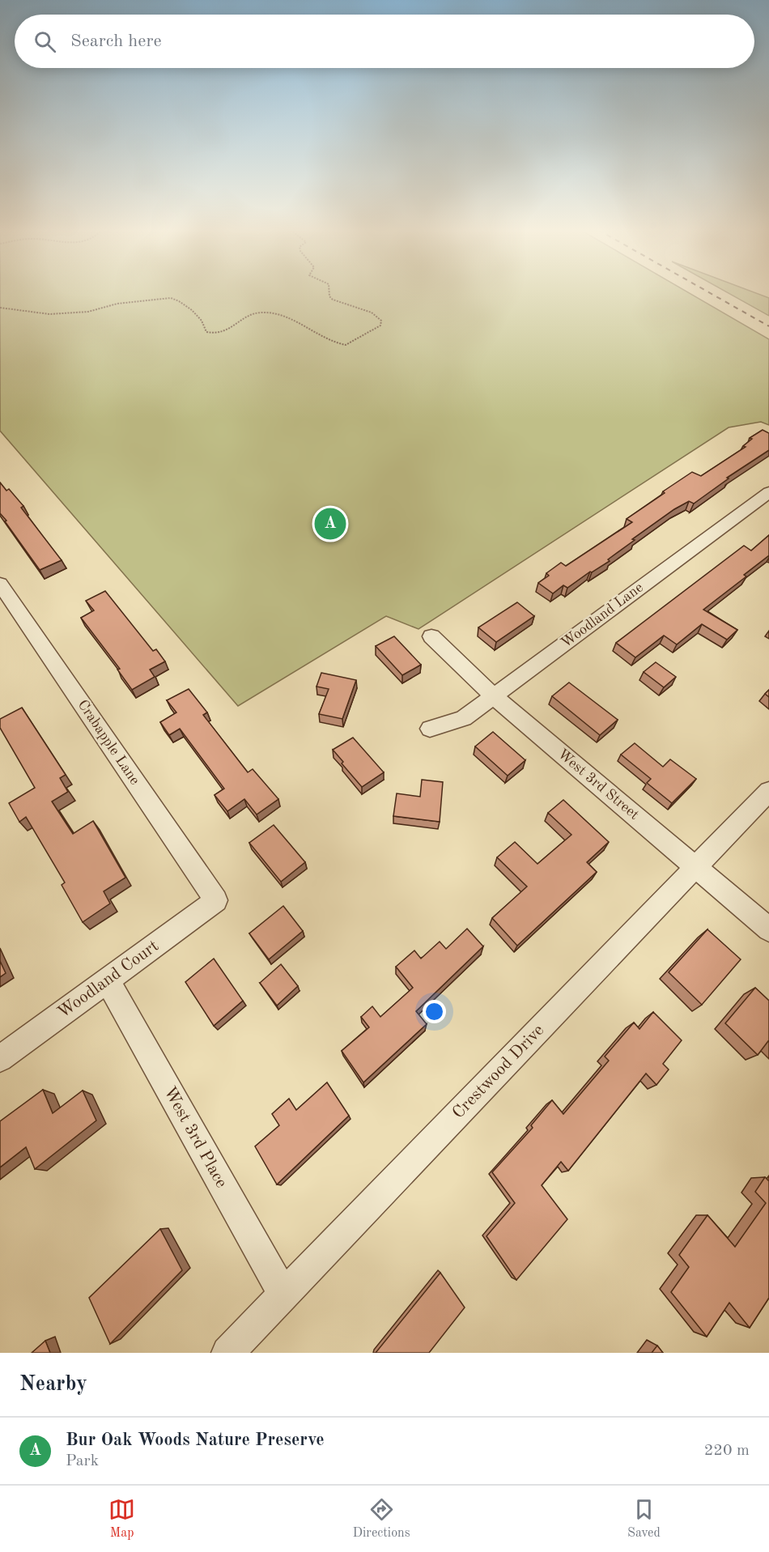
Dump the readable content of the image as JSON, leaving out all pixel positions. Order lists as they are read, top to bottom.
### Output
{
  "streets": {
    "street": [
      "Woodland Lane",
      "Crabapple Lane",
      "West 3rd Street",
      "Woodland Court",
      "Crestwood Drive",
      "West 3rd Place"
    ]
  },
  "crossings": [
    ["Woodland Lane", "West 3rd Street"],
    ["Crabapple Lane", "Woodland Court"],
    ["West 3rd Street", "Crestwood Drive"],
    ["Woodland Court", "West 3rd Place"],
    ["Crestwood Drive", "West 3rd Place"]
  ],
  "page": {
    "search": "Search here",
    "pins": "A",
    "heading": "Nearby",
    "list": [
      {
        "mark": "A",
        "name": "Bur Oak Woods Nature Preserve",
        "note": "Park",
        "value": "220 m"
      }
    ],
    "nav": ["Map", "Directions", "Saved"]
  }
}
